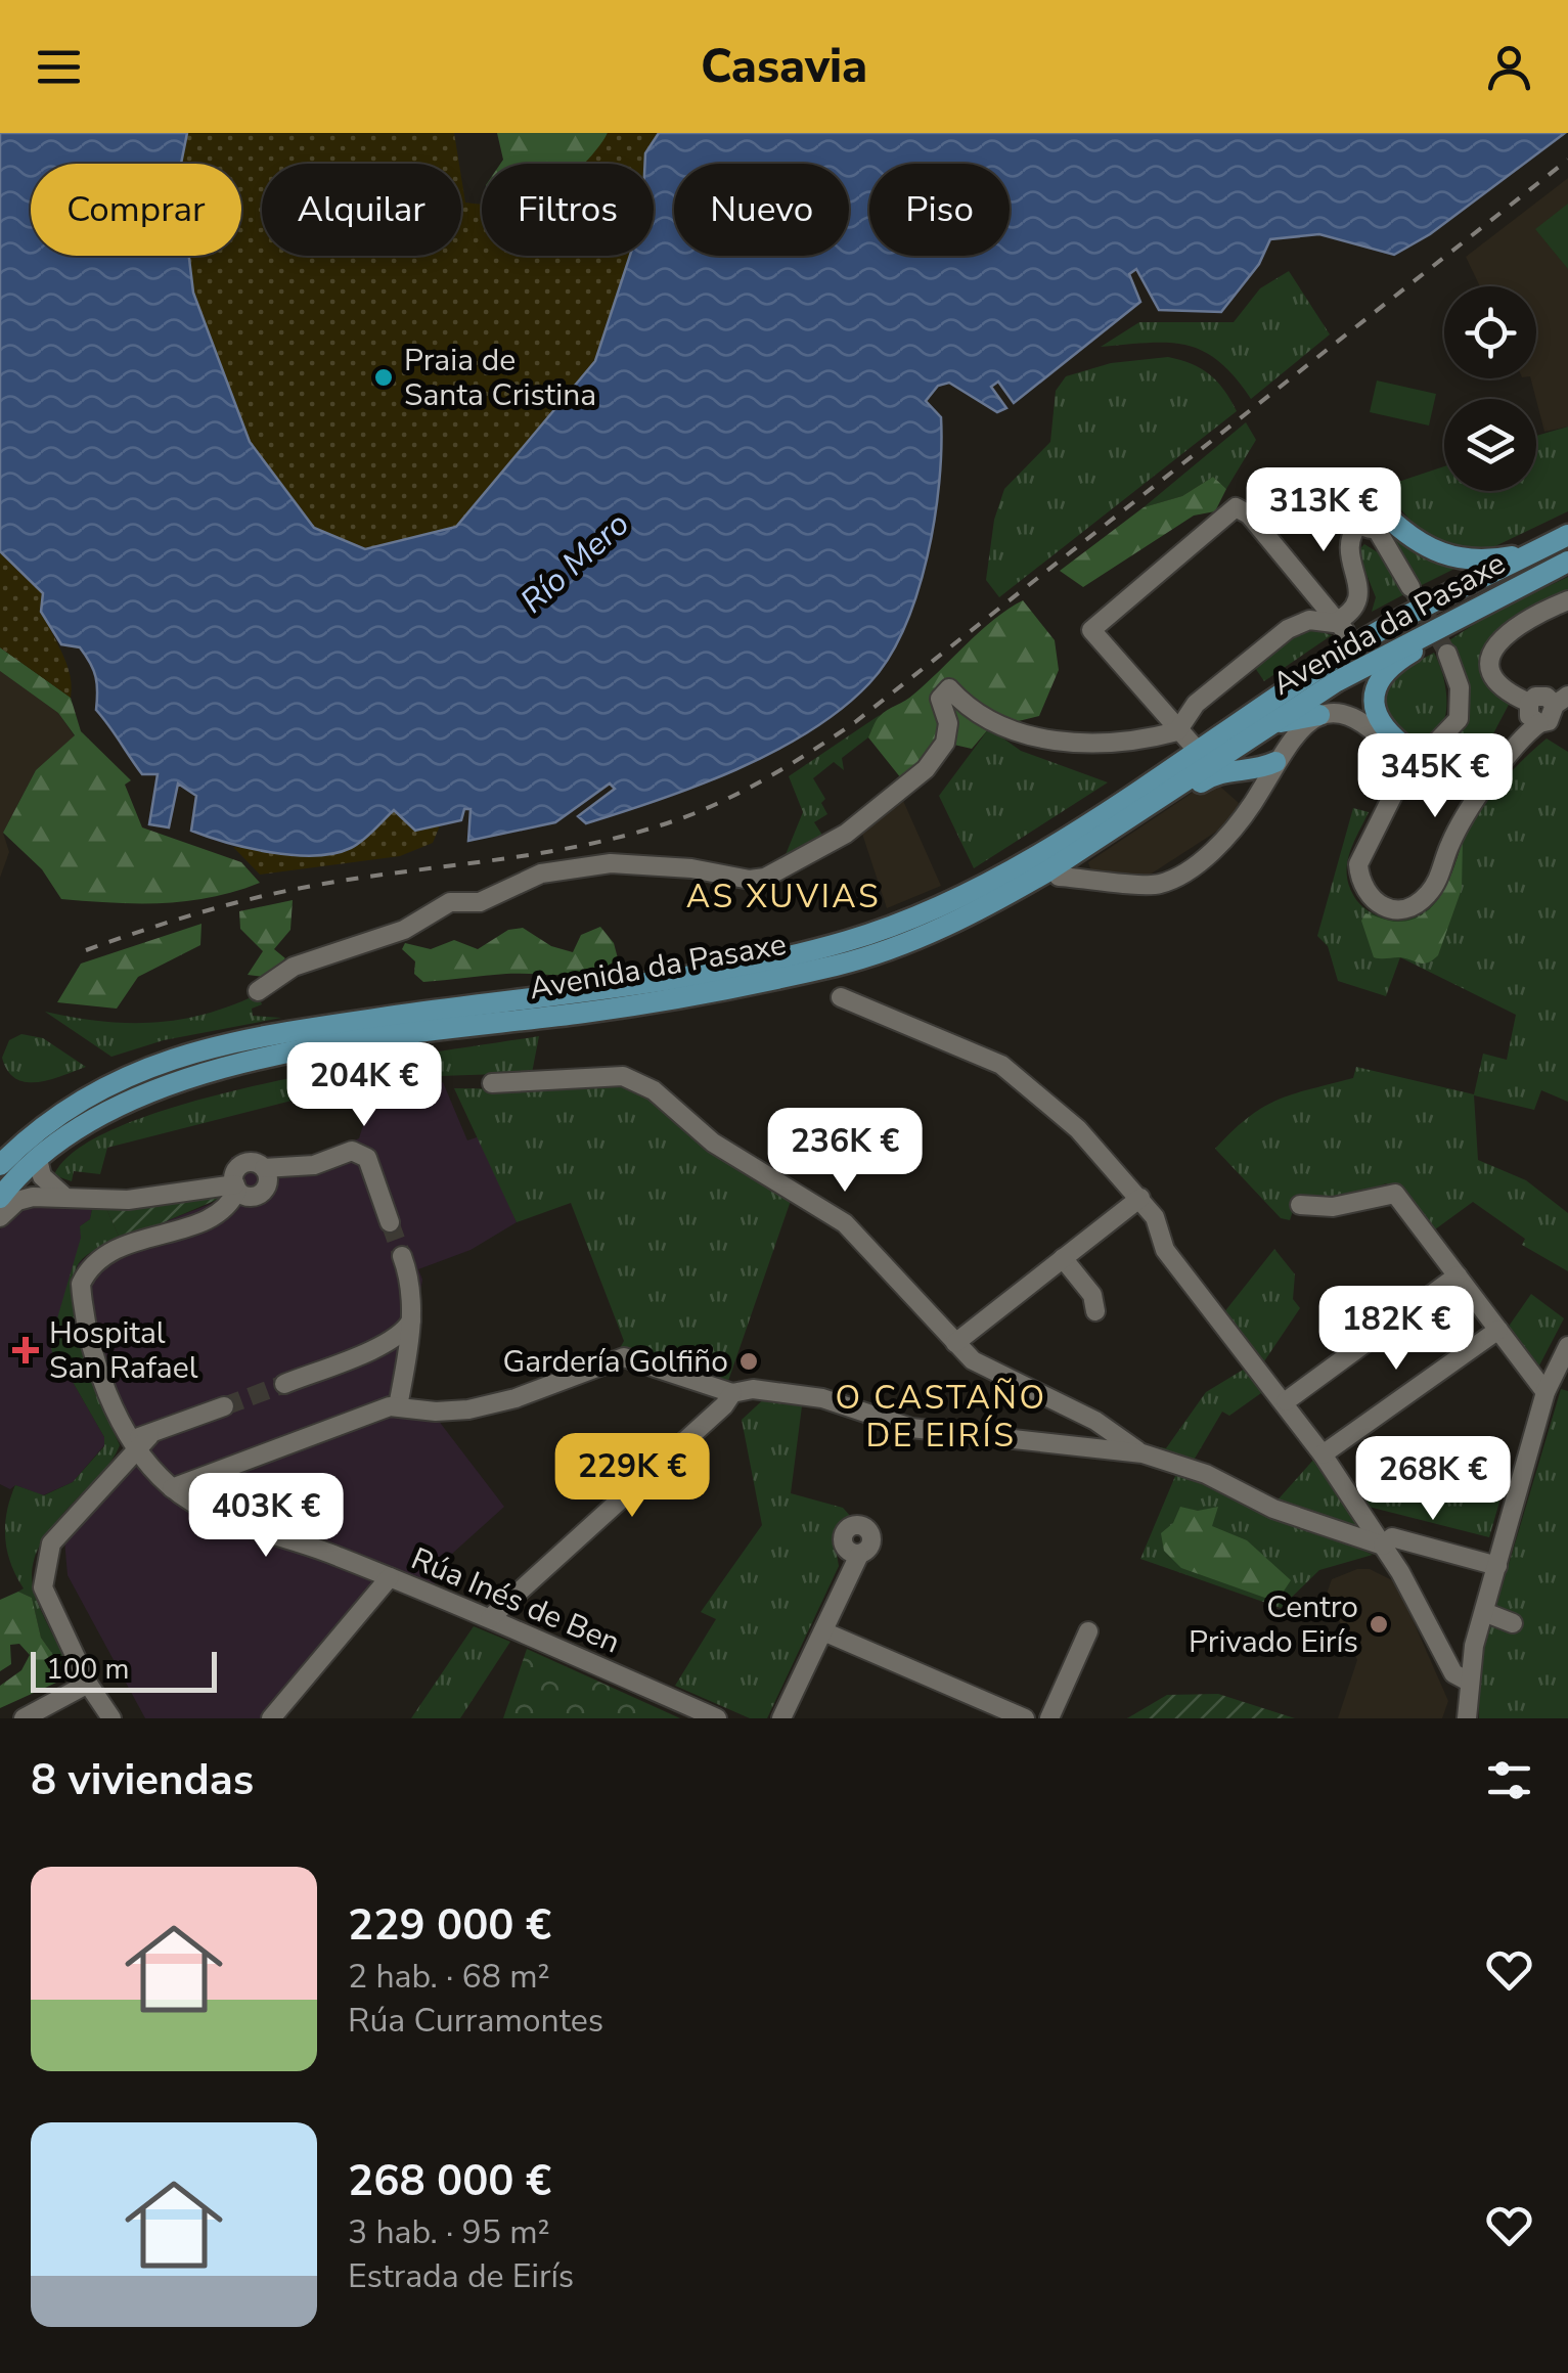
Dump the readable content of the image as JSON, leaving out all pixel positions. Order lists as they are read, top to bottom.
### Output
{
  "streets": {
    "main road": ["Avenida da Pasaxe"],
    "street": ["Rúa Inés de Ben"]
  },
  "districts": ["AS XUVIAS", "O CASTAÑO DE EIRÍS"],
  "water": ["Río Mero"],
  "places": {
    "other": ["Praia de Santa Cristina", "Gardería Golfiño", "Centro Privado Eirís"],
    "health": ["Hospital San Rafael"]
  },
  "scale_bar": "100 m",
  "page": {
    "header": "Casavia",
    "chip": [
      "Comprar",
      "Alquilar",
      "Filtros",
      "Nuevo",
      "Piso"
    ],
    "price": [
      "313K €",
      "345K €",
      "204K €",
      "236K €",
      "182K €",
      "229K €",
      "268K €",
      "403K €"
    ],
    "scale": "100 m",
    "heading": "8 viviendas",
    "list": [
      {
        "name": "229 000 €",
        "note": "2 hab. · 68 m² · Rúa Curramontes"
      },
      {
        "name": "268 000 €",
        "note": "3 hab. · 95 m² · Estrada de Eirís"
      }
    ]
  }
}
